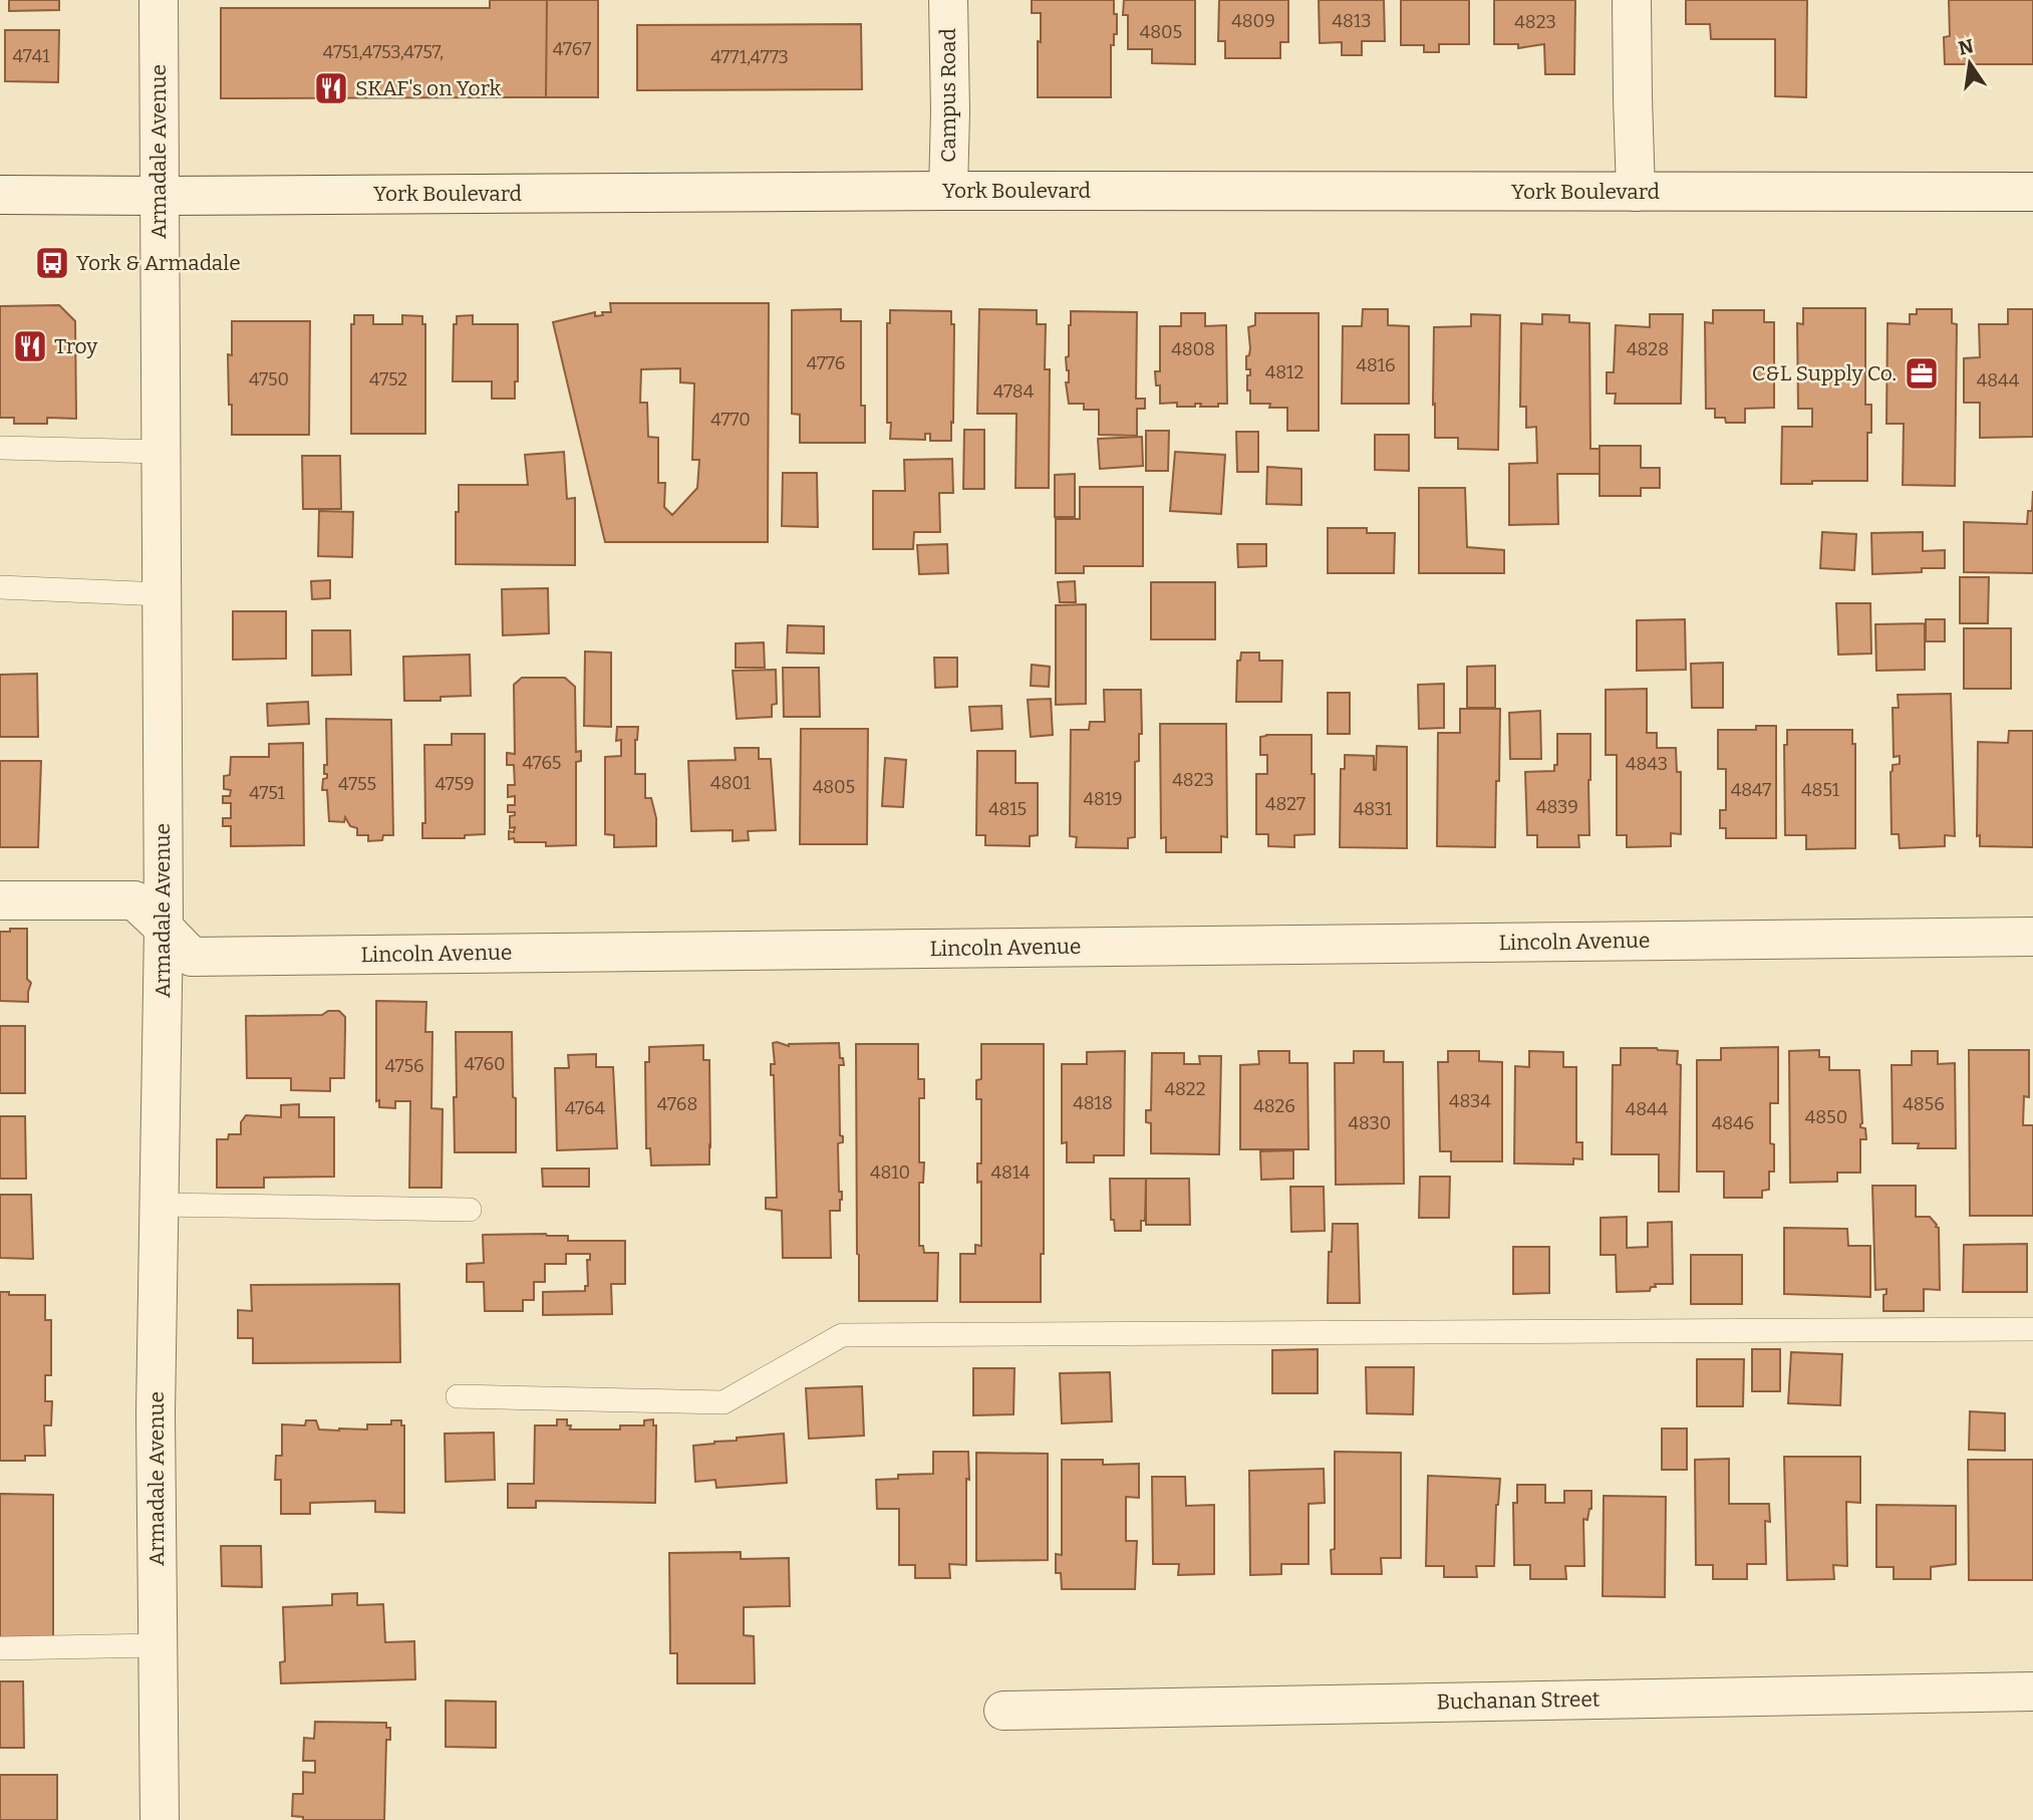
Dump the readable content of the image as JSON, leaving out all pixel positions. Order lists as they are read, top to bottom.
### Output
{
  "streets": {
    "street": [
      "Campus Road",
      "Armadale Avenue",
      "York Boulevard",
      "Lincoln Avenue",
      "Buchanan Street"
    ]
  },
  "crossings": [
    ["Campus Road", "York Boulevard"],
    ["Armadale Avenue", "York Boulevard"],
    ["Armadale Avenue", "Lincoln Avenue"]
  ],
  "places": {
    "restaurant": ["SKAF's on York", "Troy"],
    "bus stop": ["York & Armadale"],
    "office": ["C&L Supply Co."]
  },
  "house_numbers": [
    "4809",
    "4813",
    "4823",
    "4805",
    "4767",
    "4751,4753,4757,",
    "4741",
    "4771,4773",
    "4808",
    "4828",
    "4776",
    "4816",
    "4812",
    "4750",
    "4752",
    "4844",
    "4784",
    "4770",
    "4765",
    "4843",
    "4823",
    "4801",
    "4755",
    "4759",
    "4805",
    "4847",
    "4851",
    "4751",
    "4819",
    "4827",
    "4839",
    "4815",
    "4831",
    "4760",
    "4756",
    "4822",
    "4834",
    "4818",
    "4768",
    "4856",
    "4826",
    "4764",
    "4844",
    "4850",
    "4830",
    "4846",
    "4810",
    "4814"
  ],
  "north": "top"
}
